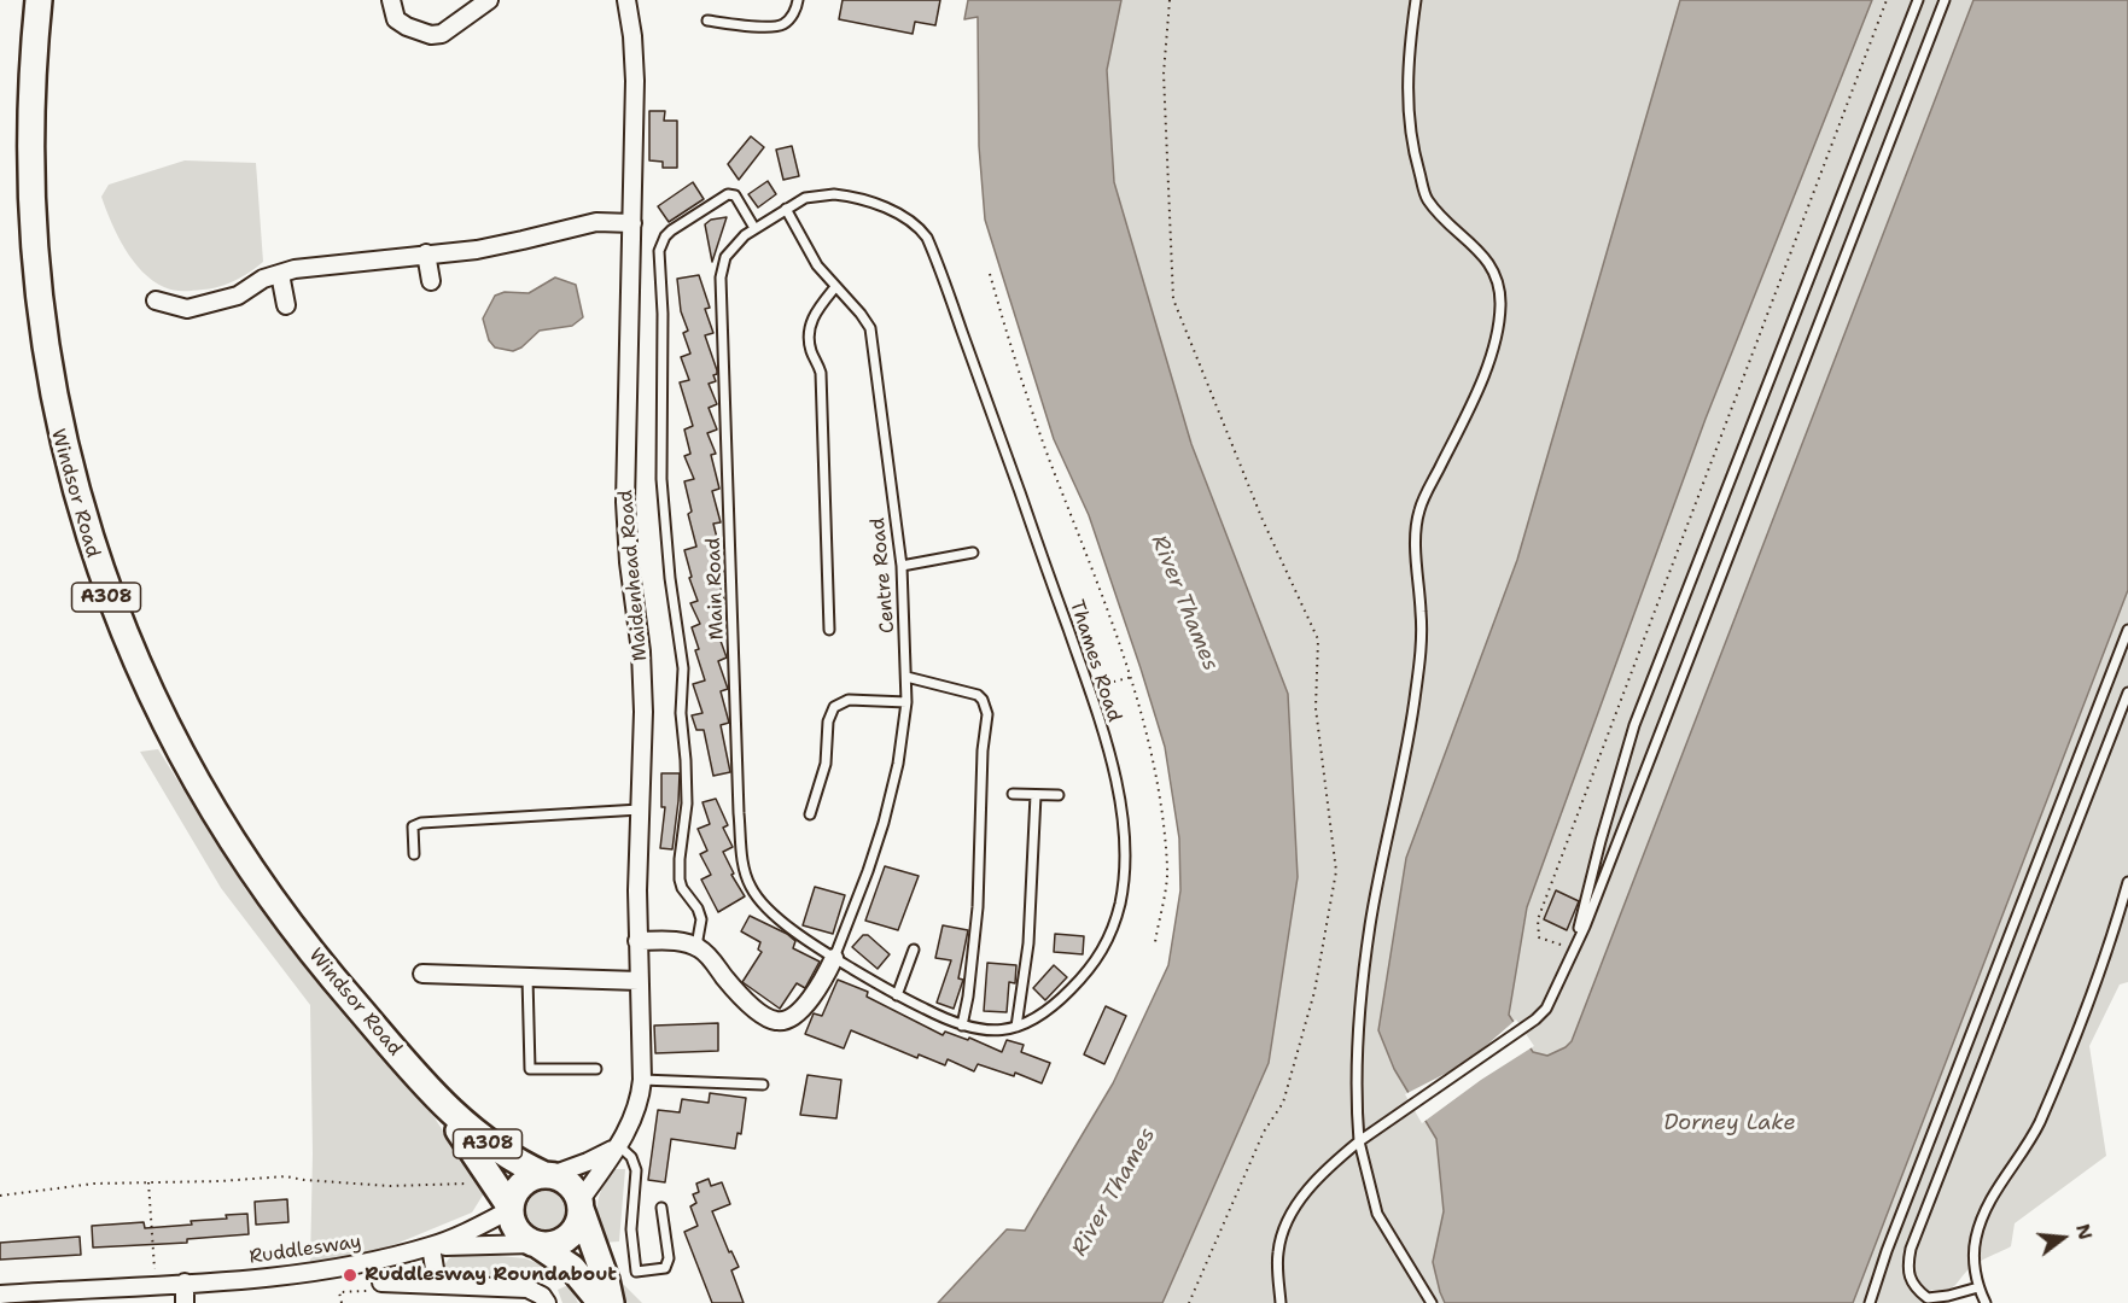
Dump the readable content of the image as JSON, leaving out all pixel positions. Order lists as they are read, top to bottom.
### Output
{
  "streets": {
    "main road": ["Windsor Road", "A308"],
    "street": ["Maidenhead Road", "Ruddlesway"],
    "lane": ["Centre Road", "Main Road", "Thames Road"]
  },
  "crossings": [
    ["Windsor Road", "Maidenhead Road"],
    ["Windsor Road", "Ruddlesway"],
    ["Maidenhead Road", "Ruddlesway"],
    ["Centre Road", "Main Road"],
    ["Centre Road", "Thames Road"],
    ["Main Road", "Thames Road"]
  ],
  "water": ["River Thames", "Dorney Lake"],
  "places": ["Ruddlesway Roundabout"],
  "north": "right"
}
